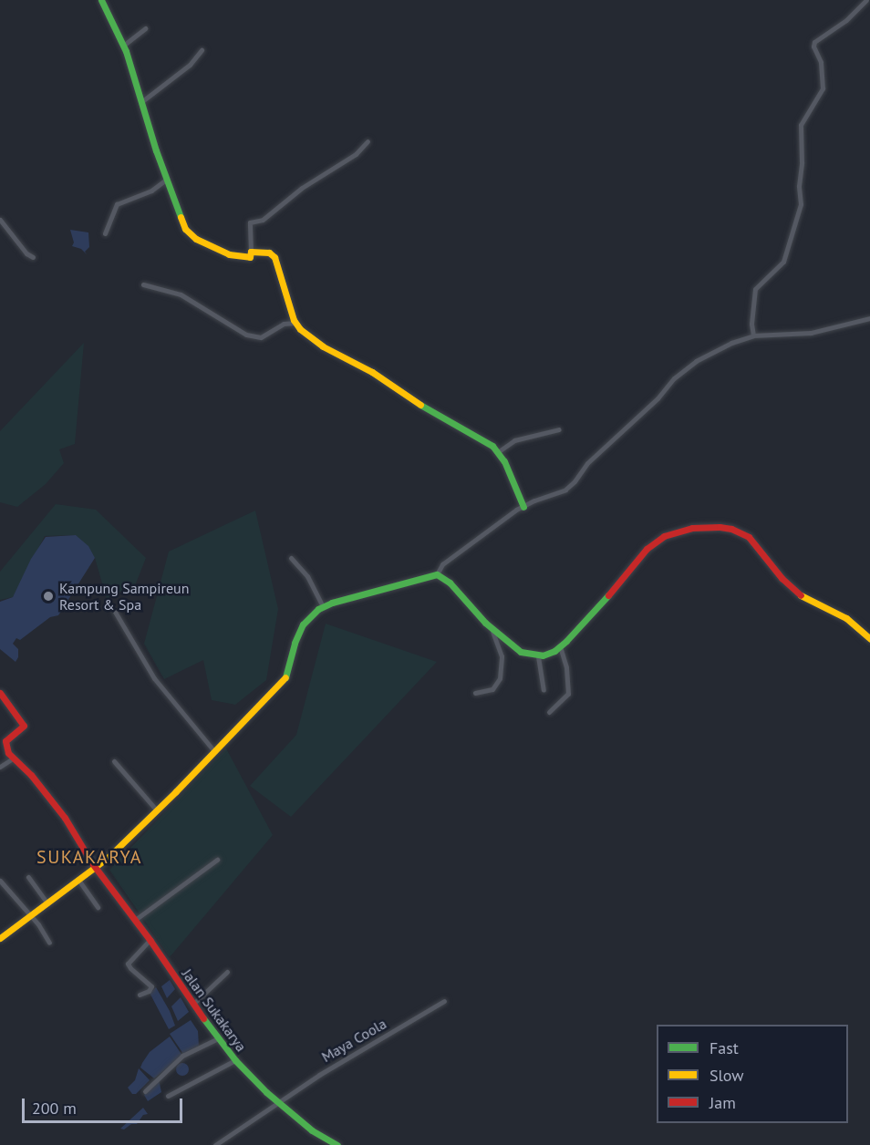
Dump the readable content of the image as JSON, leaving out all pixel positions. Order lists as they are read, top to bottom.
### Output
{
  "streets": {
    "street": ["Jalan Sukakarya", "Maya Coola"]
  },
  "crossings": [
    ["Jalan Sukakarya", "Maya Coola"]
  ],
  "districts": ["SUKAKARYA"],
  "places": ["Kampung Sampireun Resort & Spa"],
  "legend": ["Fast", "Slow", "Jam"],
  "scale_bar": "200 m"
}
